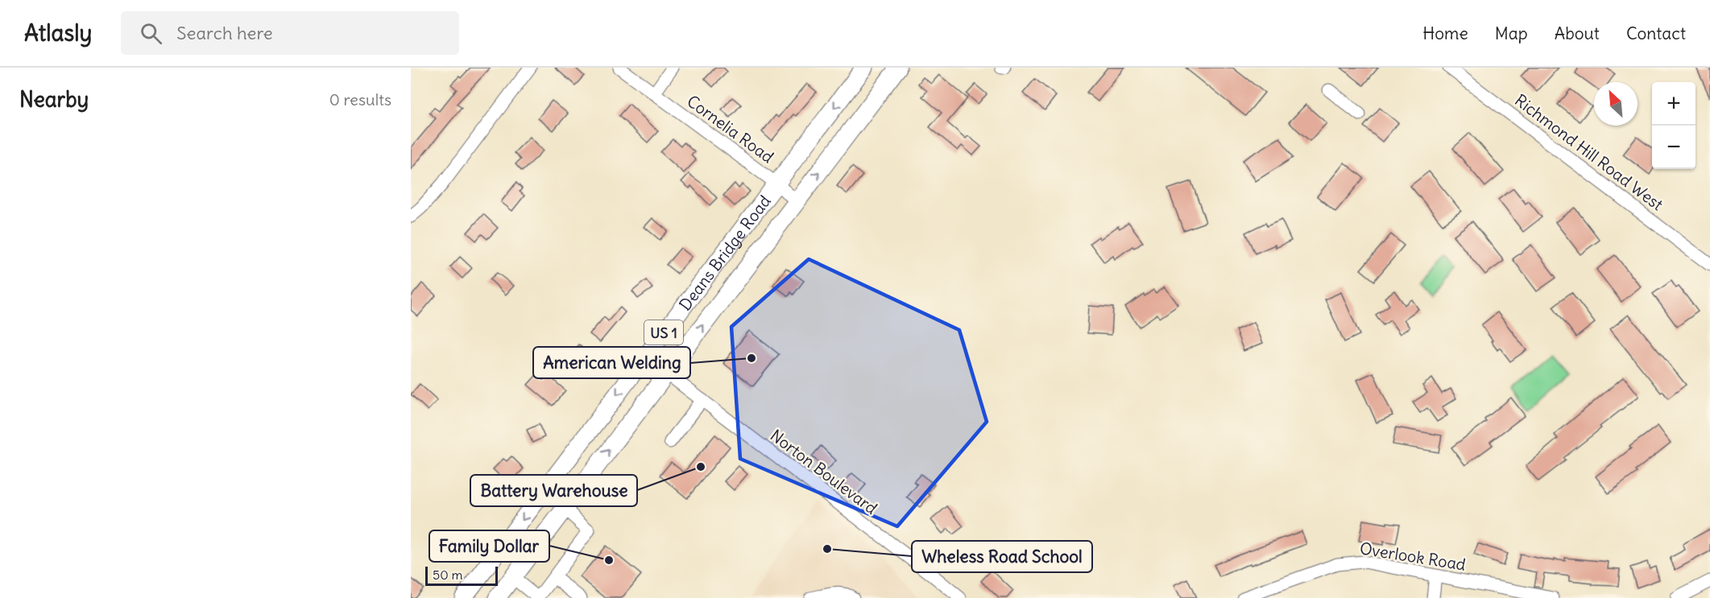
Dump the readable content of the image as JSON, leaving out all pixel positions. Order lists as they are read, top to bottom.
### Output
{
  "streets": {
    "highway": ["Deans Bridge Road", "US 1"],
    "street": [
      "Cornelia Road",
      "Richmond Hill Road West",
      "Norton Boulevard",
      "Overlook Road"
    ]
  },
  "crossings": [
    ["Cornelia Road", "Deans Bridge Road"],
    ["Deans Bridge Road", "Norton Boulevard"]
  ],
  "places": [
    "American Welding",
    "Battery Warehouse",
    "Wheless Road School",
    "Family Dollar"
  ],
  "scale_bar": "50 m",
  "north": "top left",
  "page": {
    "header": "Atlasly",
    "search": "Search here",
    "nav": [
      "Home",
      "Map",
      "About",
      "Contact"
    ],
    "heading": ["Nearby", "0 results"],
    "map_buttons": ["+", "−"],
    "scale": "50 m"
  }
}
